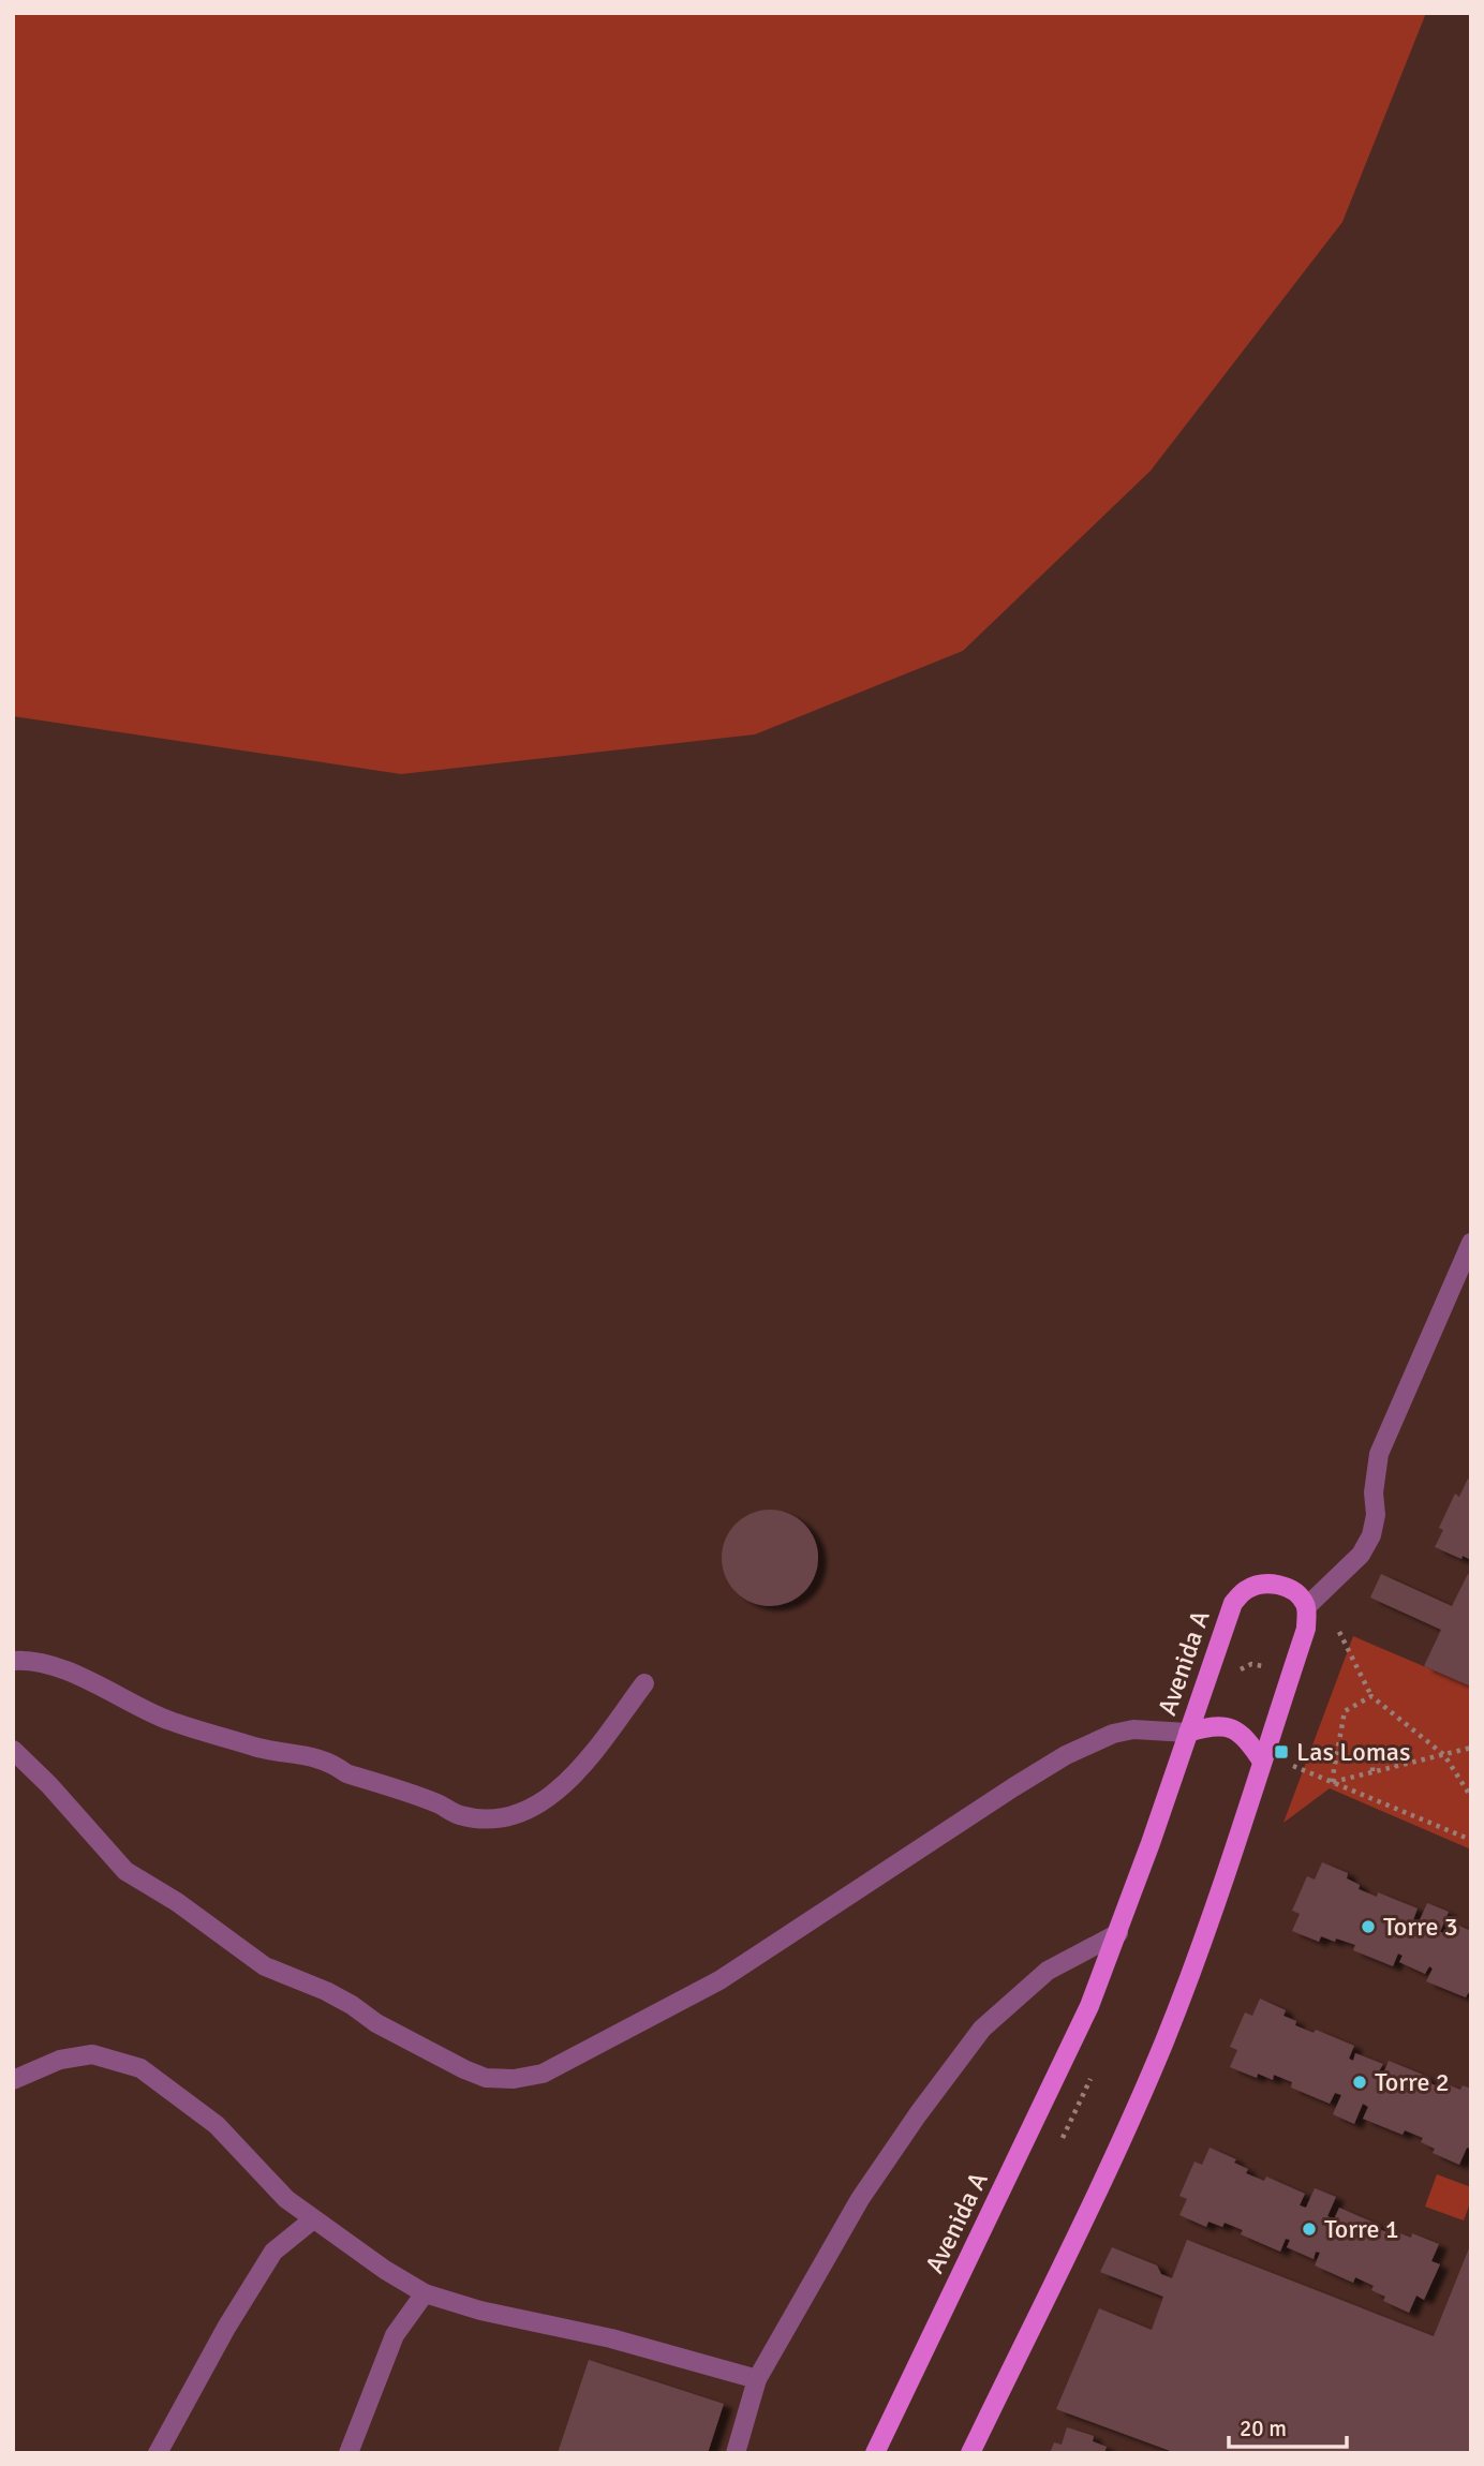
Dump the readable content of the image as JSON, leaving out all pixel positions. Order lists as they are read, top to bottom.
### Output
{
  "streets": {
    "main road": ["Avenida A"]
  },
  "places": {
    "transit": ["Las Lomas"],
    "other": ["Torre 3", "Torre 2", "Torre 1"]
  },
  "scale_bar": "20 m"
}
